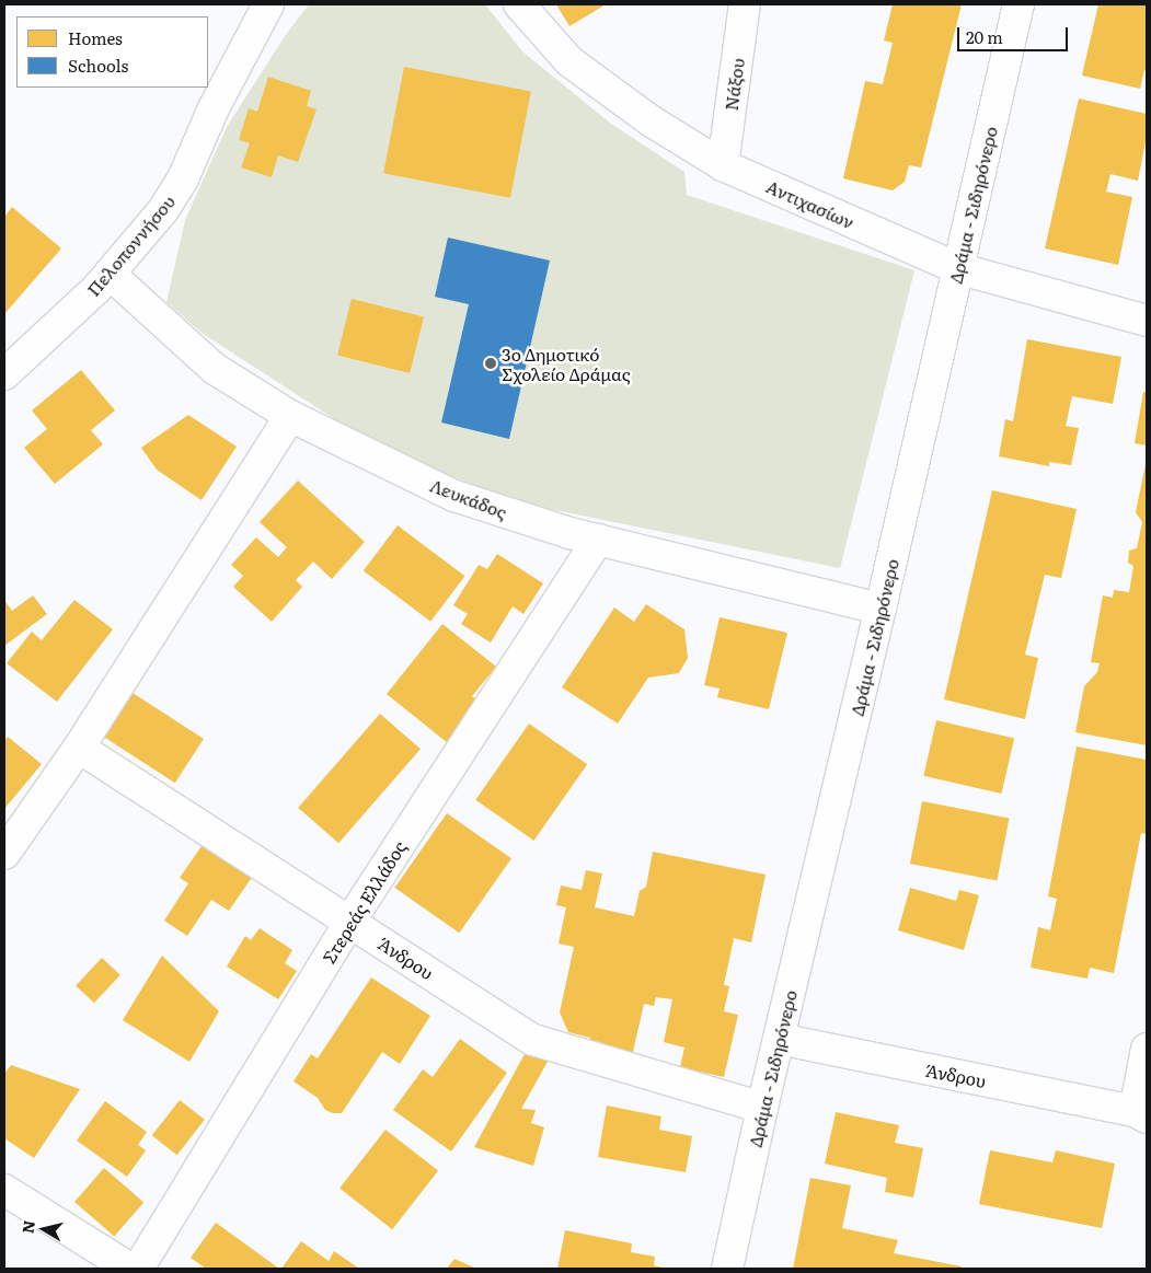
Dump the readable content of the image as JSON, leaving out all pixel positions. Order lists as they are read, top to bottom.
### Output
{
  "streets": {
    "street": [
      "Νάξου",
      "Αντιχασίων",
      "Δράμα - Σιδηρόνερο",
      "Πελοποννήσου",
      "Λευκάδος",
      "Στερεάς Ελλάδος",
      "Άνδρου"
    ]
  },
  "crossings": [
    ["Νάξου", "Αντιχασίων"],
    ["Αντιχασίων", "Δράμα - Σιδηρόνερο"],
    ["Δράμα - Σιδηρόνερο", "Λευκάδος"],
    ["Δράμα - Σιδηρόνερο", "Άνδρου"],
    ["Πελοποννήσου", "Λευκάδος"],
    ["Λευκάδος", "Στερεάς Ελλάδος"],
    ["Στερεάς Ελλάδος", "Άνδρου"]
  ],
  "places": ["3ο Δημοτικό Σχολείο Δράμας"],
  "legend": ["Homes", "Schools"],
  "scale_bar": "20 m",
  "north": "left"
}
